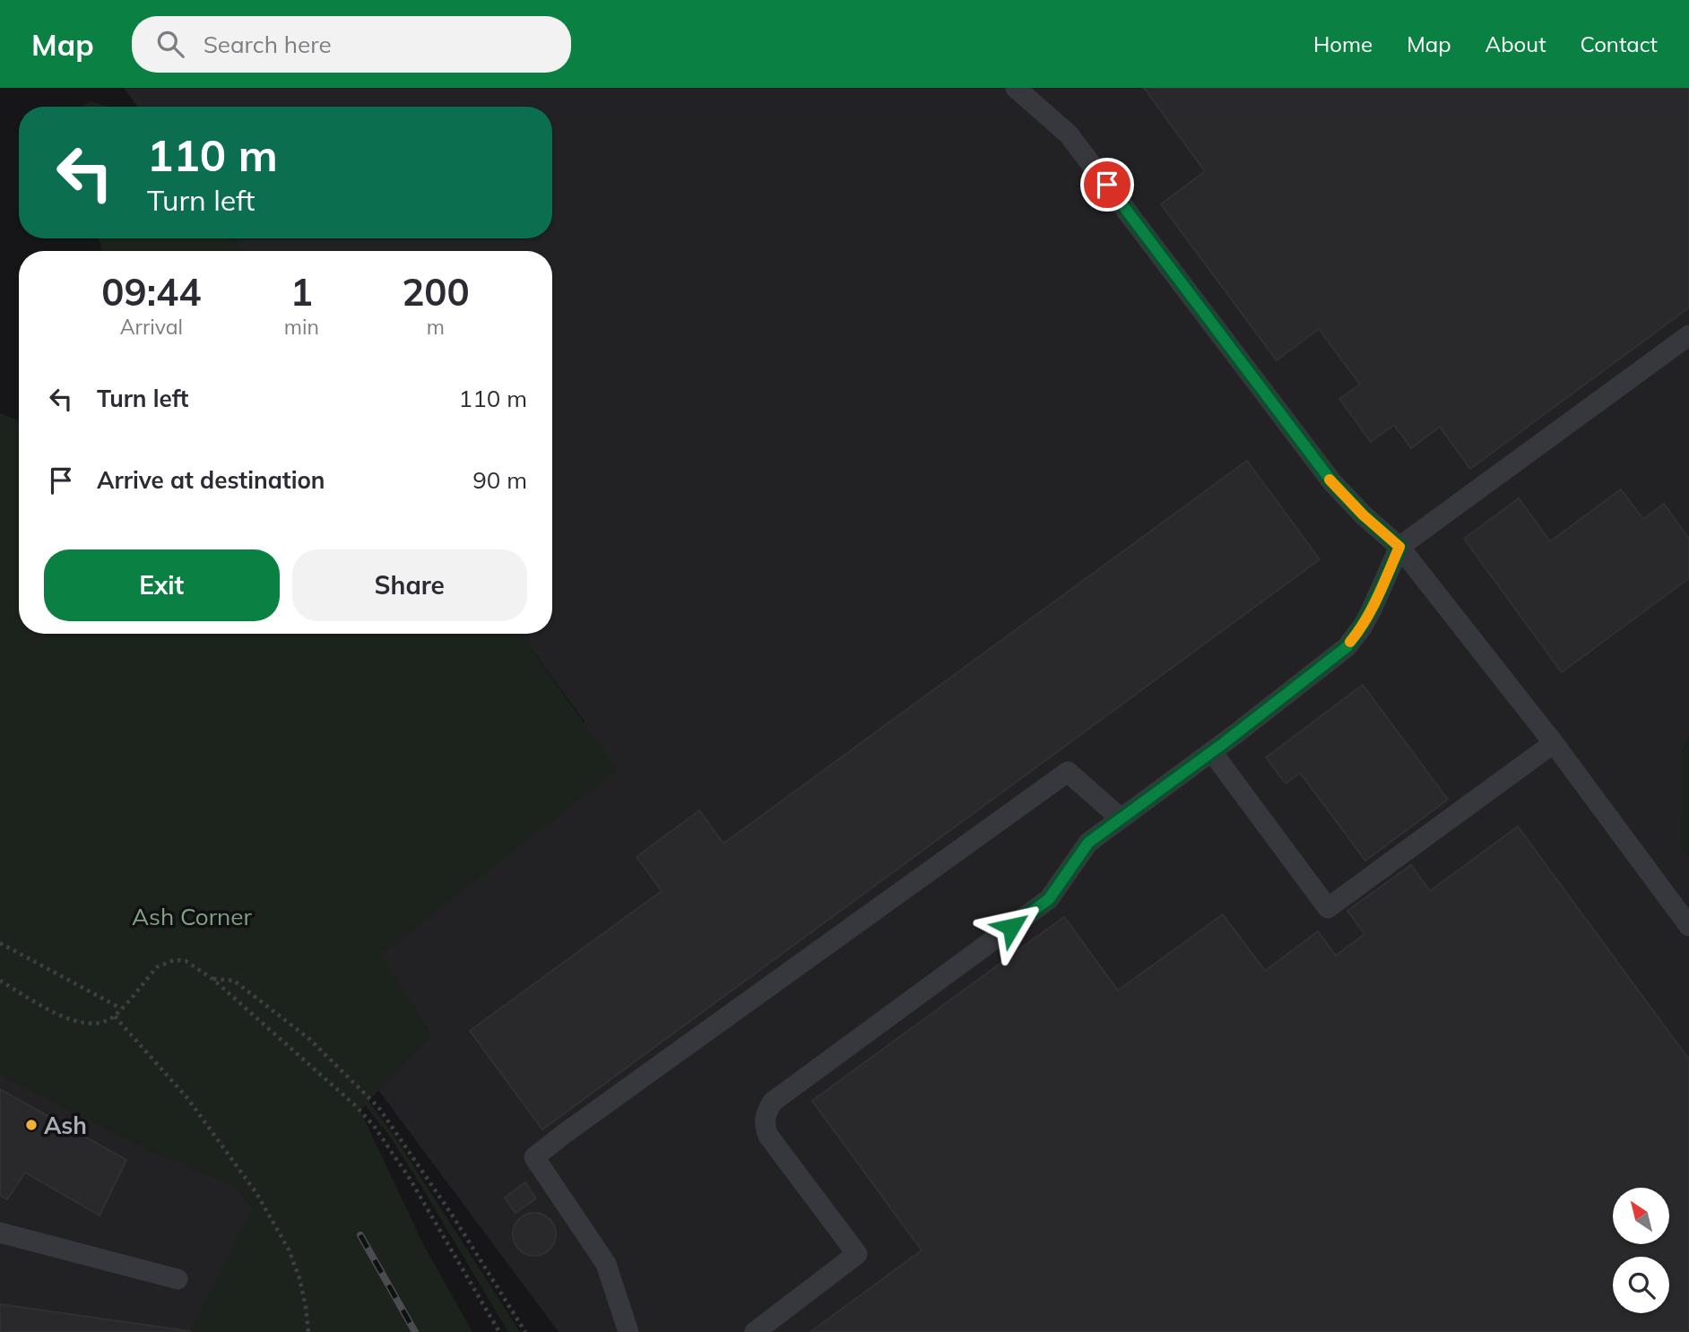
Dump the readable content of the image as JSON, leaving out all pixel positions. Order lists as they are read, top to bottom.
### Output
{
  "parks": ["Ash Corner"],
  "places": ["Ash"],
  "north": "top left",
  "page": {
    "header": "Map",
    "search": "Search here",
    "nav": [
      "Home",
      "Map",
      "About",
      "Contact"
    ],
    "turn": ["110 m", "Turn left"],
    "eta": [
      "09:44",
      "Arrival",
      "1",
      "min",
      "200",
      "m"
    ],
    "list": [
      {
        "name": "Turn left",
        "value": "110 m"
      },
      {
        "name": "Arrive at destination",
        "value": "90 m"
      }
    ],
    "buttons": ["Exit", "Share"]
  }
}
